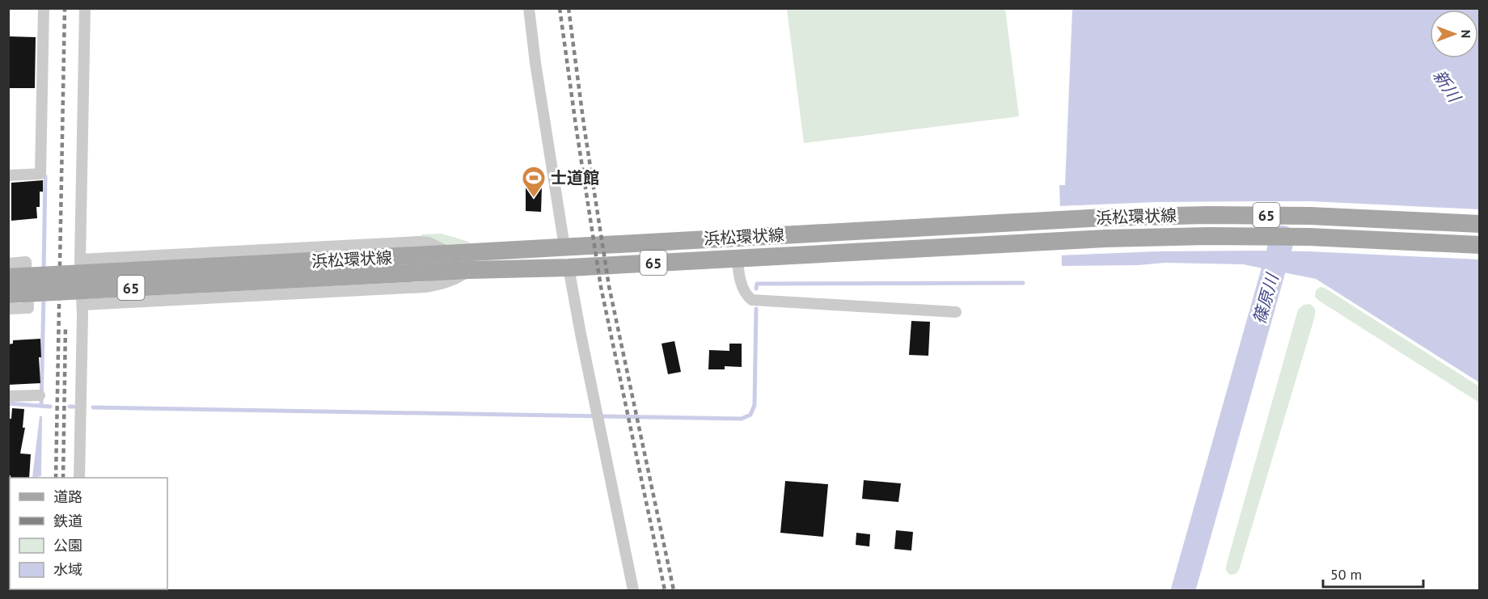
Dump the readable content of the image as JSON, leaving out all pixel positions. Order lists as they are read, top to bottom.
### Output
{
  "streets": {
    "main road": ["65", "浜松環状線"]
  },
  "water": ["新川", "篠原川"],
  "places": {
    "sports": ["士道館"]
  },
  "legend": [
    "道路",
    "鉄道",
    "公園",
    "水域"
  ],
  "scale_bar": "50 m",
  "north": "right"
}
